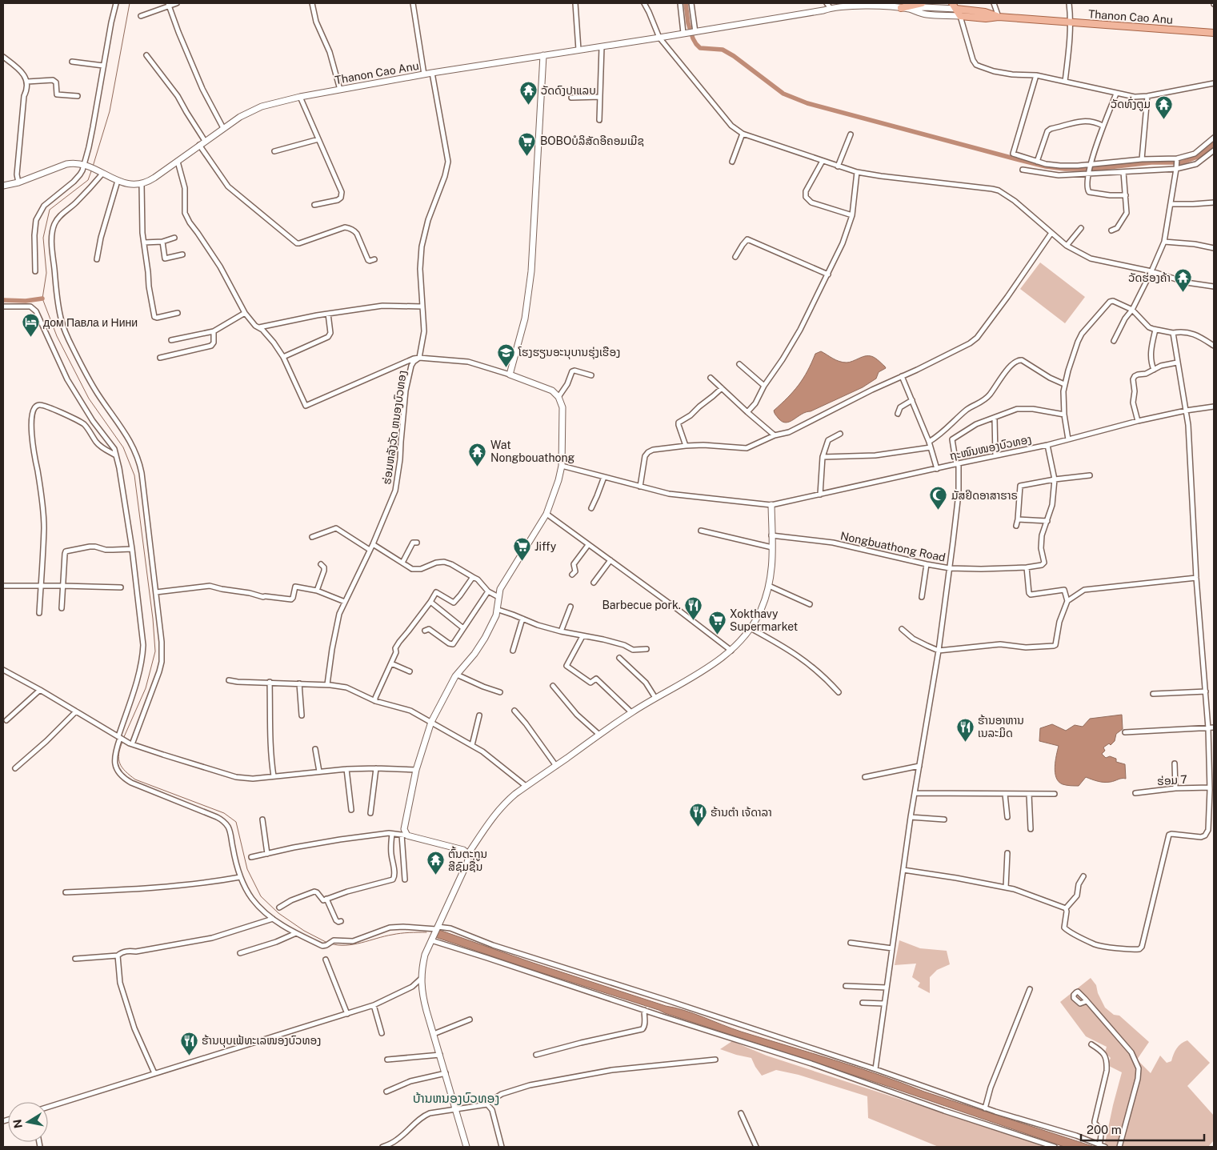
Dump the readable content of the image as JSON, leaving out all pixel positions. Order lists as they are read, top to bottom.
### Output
{
  "streets": {
    "main road": ["Thanon Cao Anu"],
    "street": [
      "ຮ່ອມຫລັງວັດ ຫນອງບົວທອງ",
      "ຖະໜົນໜອງບົວທອງ",
      "Nongbuathong Road",
      "ຮ່ອມ 7"
    ]
  },
  "crossings": [
    ["Thanon Cao Anu", "ຮ່ອມຫລັງວັດ ຫນອງບົວທອງ"]
  ],
  "districts": ["ບ້ານຫນອງບົວທອງ"],
  "places": {
    "temple": [
      "ວັດດົງປາແລບ",
      "ວັດທົ່ງຕູມ",
      "ວັດຮ່ອງຄ້າ",
      "Wat Nongbouathong",
      "ຕົ້ນຕະກູນ ສີຊົມຊື່ນ"
    ],
    "supermarket": ["BOBOບໍລິສັດອີຄອມເມີຊ", "Jiffy", "Xokthavy Supermarket"],
    "hotel": ["дом Павла и Нини"],
    "school or university": ["ໂຮງຮຽນອະນຸບານຮຸ່ງເຮືອງ"],
    "mosque": ["ມັສຢິດອາສາຮາຣ"],
    "restaurant": [
      "Barbecue pork.",
      "ຮ້ານອາຫານ ເນລະມິດ",
      "ຮ້ານຕຳ ເຈ້ດາລາ",
      "ຮ້ານບຸບເຟ້ທະເລໜອງບົວທອງ"
    ]
  },
  "scale_bar": "200 m",
  "north": "left"
}
